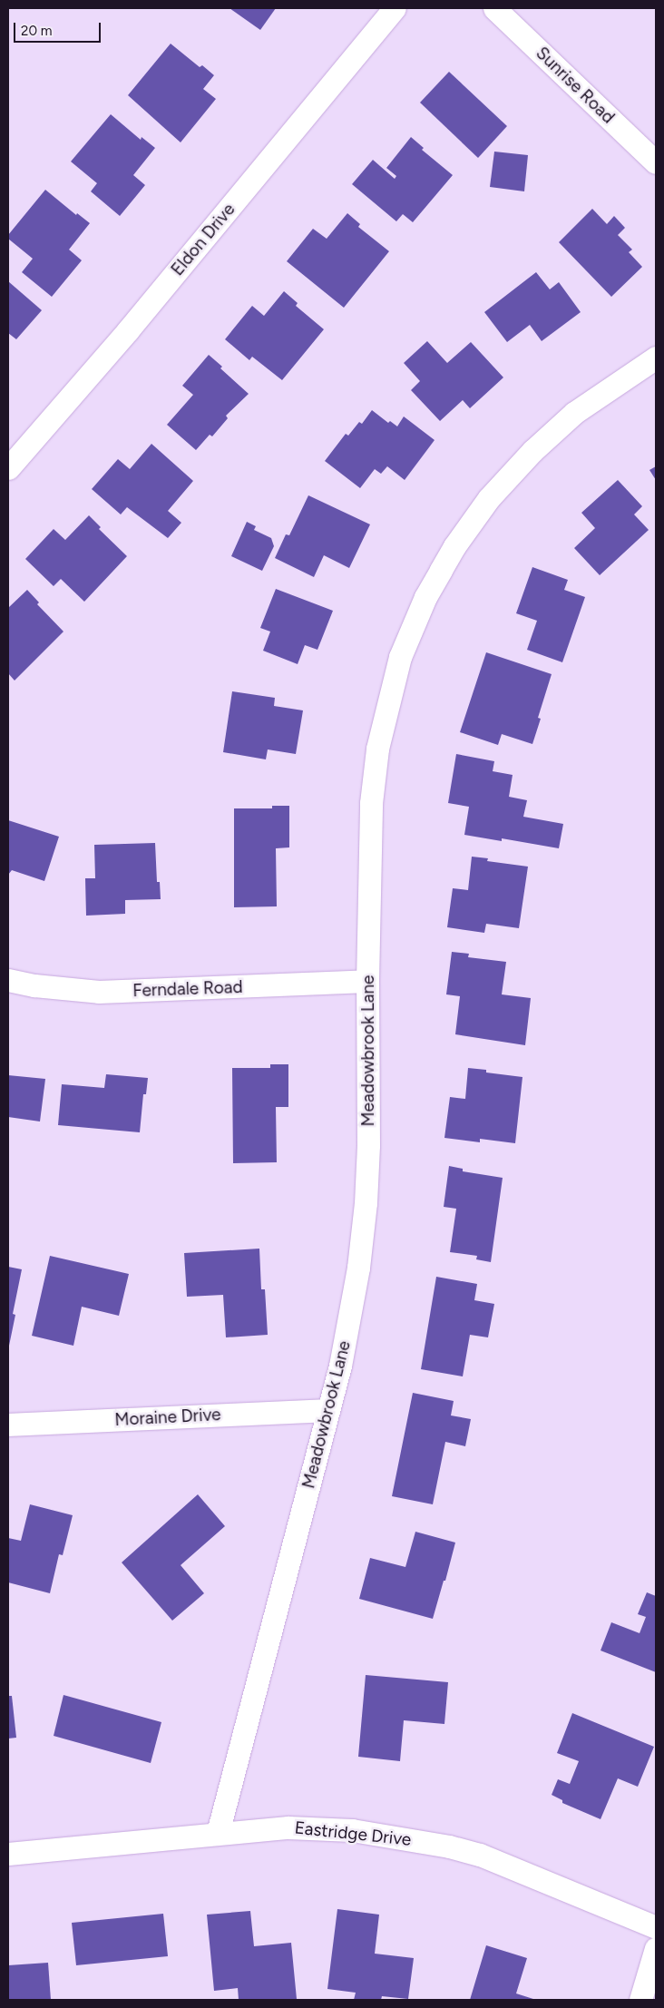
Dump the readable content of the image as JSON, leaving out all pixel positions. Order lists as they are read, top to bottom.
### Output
{
  "streets": {
    "street": [
      "Sunrise Road",
      "Eldon Drive",
      "Ferndale Road",
      "Meadowbrook Lane",
      "Moraine Drive",
      "Eastridge Drive"
    ]
  },
  "crossings": [
    ["Ferndale Road", "Meadowbrook Lane"],
    ["Meadowbrook Lane", "Moraine Drive"],
    ["Meadowbrook Lane", "Eastridge Drive"]
  ],
  "scale_bar": "20 m"
}
